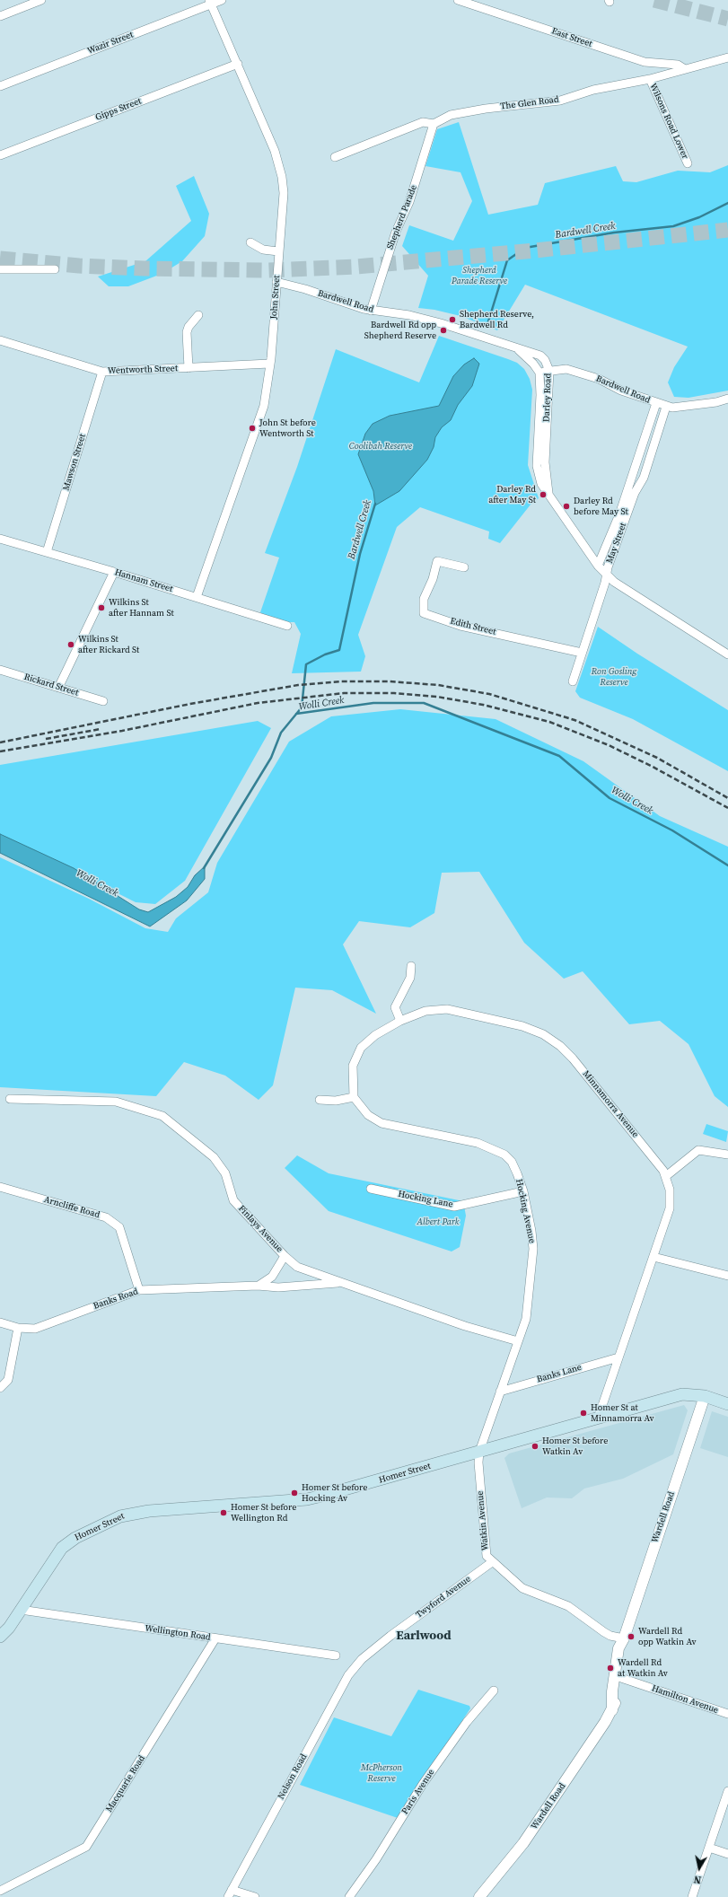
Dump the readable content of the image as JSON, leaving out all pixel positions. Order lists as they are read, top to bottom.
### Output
{
  "streets": {
    "main road": ["Homer Street"],
    "street": [
      "East Street",
      "Wazir Street",
      "The Glen Road",
      "Gipps Street",
      "Wilsons Road Lower",
      "Shepherd Parade",
      "John Street",
      "Bardwell Road",
      "Wentworth Street",
      "Darley Road",
      "Mawson Street",
      "May Street",
      "Hannam Street",
      "Edith Street",
      "Rickard Street",
      "Minnamorra Avenue",
      "Hocking Lane",
      "Arncliffe Road",
      "Hocking Avenue",
      "Finlays Avenue",
      "Banks Road",
      "Banks Lane",
      "Wardell Road",
      "Watkin Avenue",
      "Twyford Avenue",
      "Wellington Road",
      "Hamilton Avenue",
      "Nelson Road",
      "Macquarie Road",
      "Paris Avenue"
    ]
  },
  "crossings": [
    ["East Street", "The Glen Road"],
    ["Wazir Street", "John Street"],
    ["The Glen Road", "Wilsons Road Lower"],
    ["The Glen Road", "Shepherd Parade"],
    ["Gipps Street", "John Street"],
    ["Shepherd Parade", "Bardwell Road"],
    ["John Street", "Bardwell Road"],
    ["John Street", "Wentworth Street"],
    ["John Street", "Hannam Street"],
    ["Bardwell Road", "Darley Road"],
    ["Bardwell Road", "May Street"],
    ["Wentworth Street", "Mawson Street"],
    ["Darley Road", "May Street"],
    ["Mawson Street", "Hannam Street"],
    ["May Street", "Edith Street"],
    ["Minnamorra Avenue", "Hocking Avenue"],
    ["Minnamorra Avenue", "Banks Lane"],
    ["Minnamorra Avenue", "Homer Street"],
    ["Hocking Lane", "Hocking Avenue"],
    ["Arncliffe Road", "Banks Road"],
    ["Hocking Avenue", "Finlays Avenue"],
    ["Hocking Avenue", "Banks Lane"],
    ["Hocking Avenue", "Homer Street"],
    ["Hocking Avenue", "Watkin Avenue"],
    ["Finlays Avenue", "Banks Road"],
    ["Homer Street", "Wardell Road"],
    ["Homer Street", "Watkin Avenue"],
    ["Homer Street", "Wellington Road"],
    ["Wardell Road", "Watkin Avenue"],
    ["Wardell Road", "Hamilton Avenue"],
    ["Watkin Avenue", "Twyford Avenue"],
    ["Twyford Avenue", "Nelson Road"],
    ["Wellington Road", "Macquarie Road"]
  ],
  "districts": ["Earlwood"],
  "water": ["Bardwell Creek", "Wolli Creek"],
  "parks": [
    "Shepherd Parade Reserve",
    "Coolibah Reserve",
    "Ron Gosling Reserve",
    "Albert Park",
    "McPherson Reserve"
  ],
  "places": [
    "Shepherd Reserve, Bardwell Rd",
    "Bardwell Rd opp Shepherd Reserve",
    "John St before Wentworth St",
    "Darley Rd after May St",
    "Darley Rd before May St",
    "Wilkins St after Hannam St",
    "Wilkins St after Rickard St",
    "Homer St at Minnamorra Av",
    "Homer St before Watkin Av",
    "Homer St before Hocking Av",
    "Homer St before Wellington Rd",
    "Wardell Rd opp Watkin Av",
    "Wardell Rd at Watkin Av"
  ],
  "north": "bottom"
}
